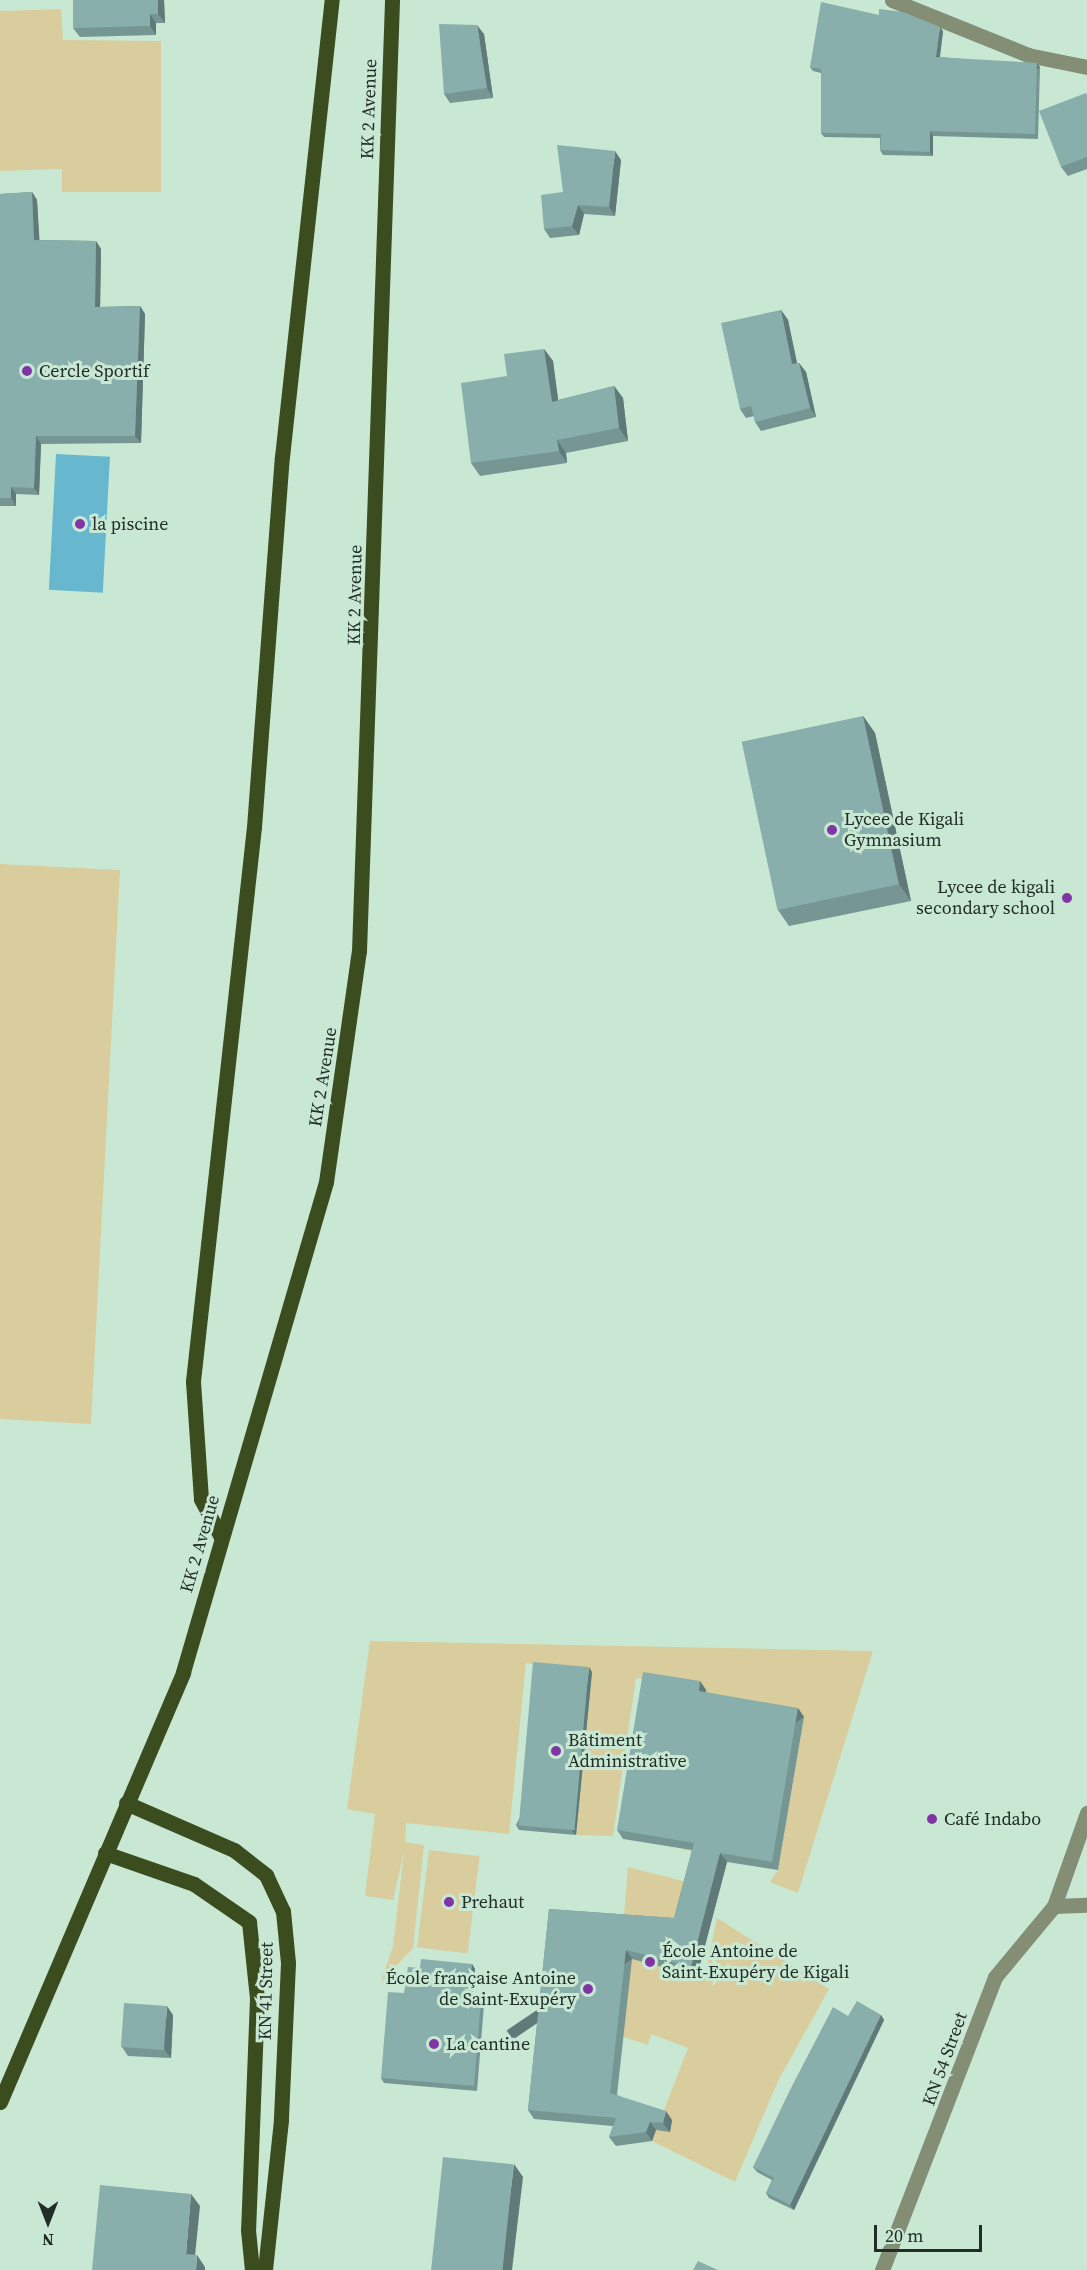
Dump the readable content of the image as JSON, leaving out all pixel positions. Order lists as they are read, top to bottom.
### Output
{
  "streets": {
    "main road": ["KK 2 Avenue", "KN 41 Street"],
    "street": ["KN 54 Street"]
  },
  "crossings": [
    ["KK 2 Avenue", "KN 41 Street"]
  ],
  "places": [
    "Cercle Sportif",
    "la piscine",
    "Lycee de Kigali Gymnasium",
    "Lycee de kigali secondary school",
    "Bâtiment Administrative",
    "Café Indabo",
    "Prehaut",
    "École Antoine de Saint-Exupéry de Kigali",
    "École française Antoine de Saint-Exupéry",
    "La cantine"
  ],
  "scale_bar": "20 m",
  "north": "bottom"
}
